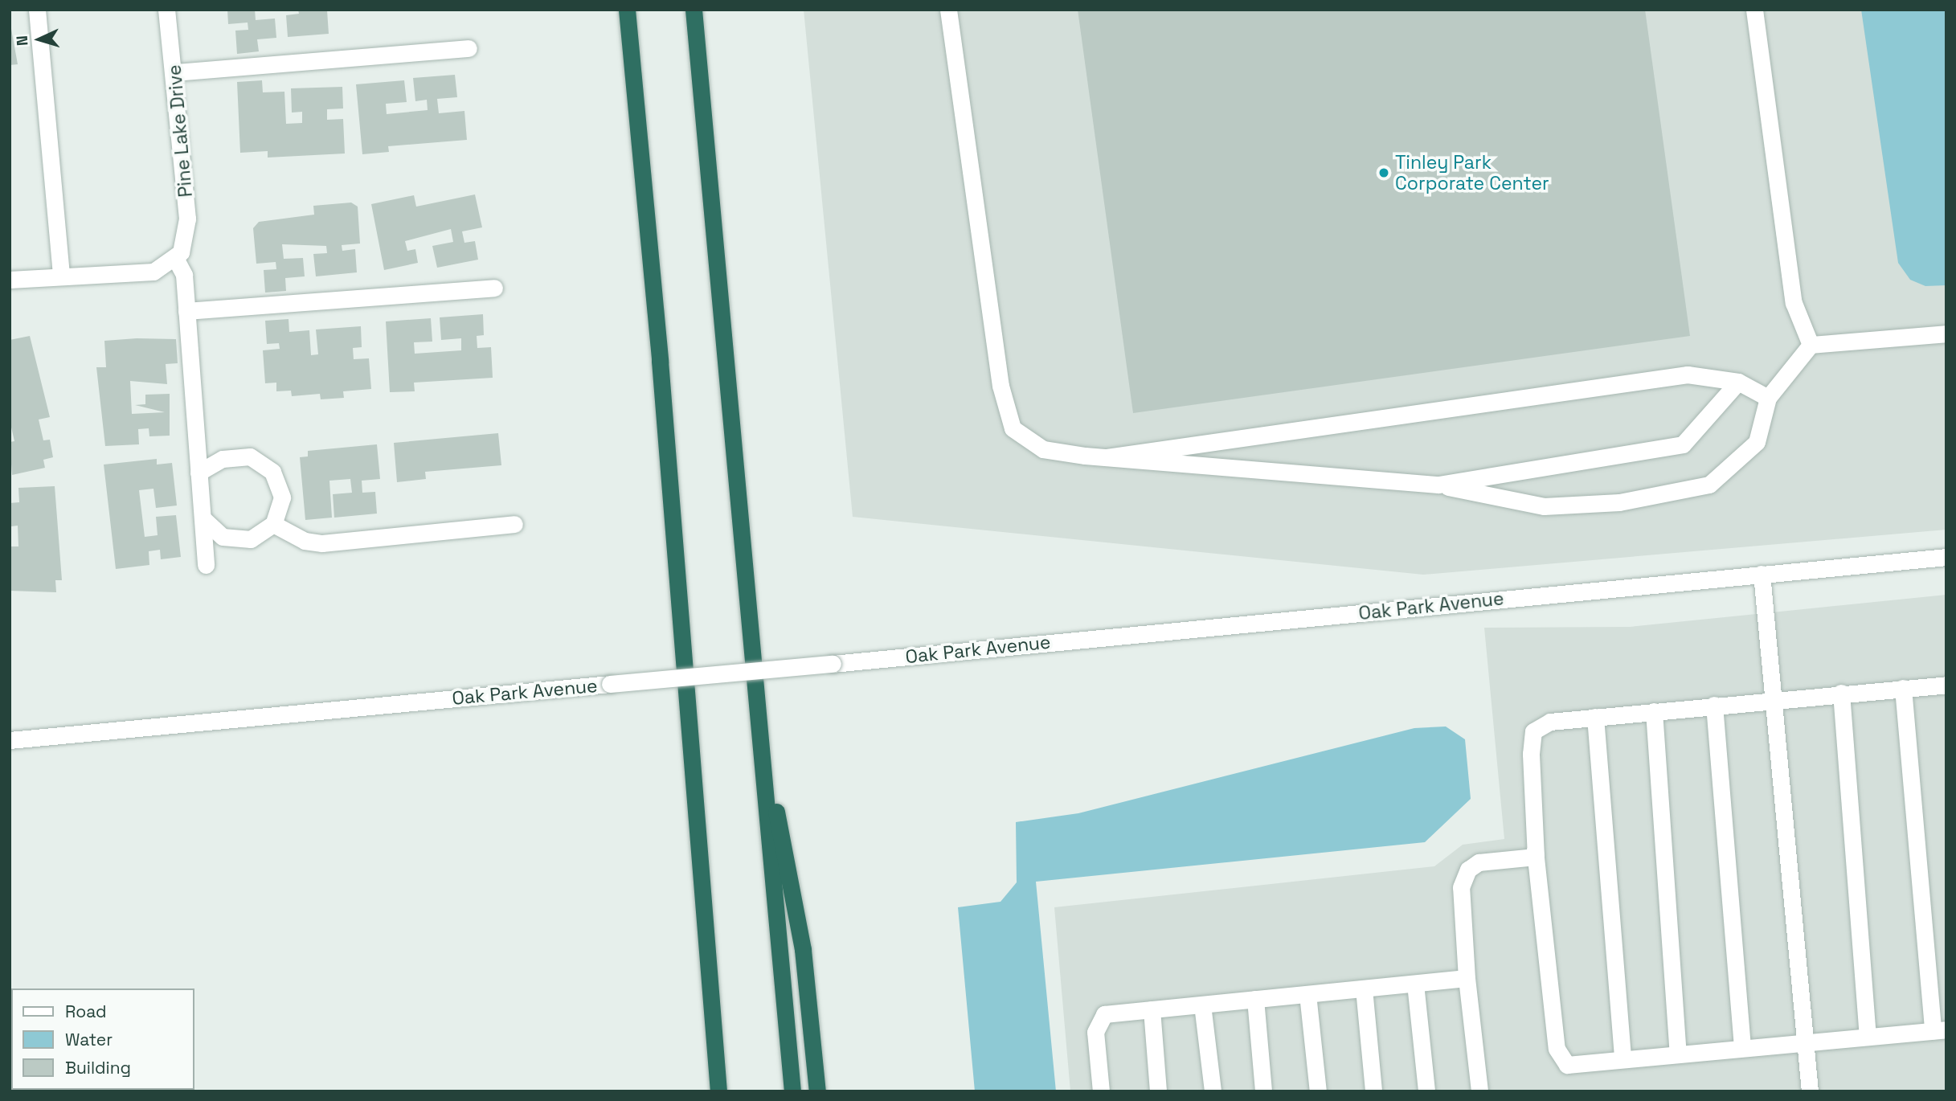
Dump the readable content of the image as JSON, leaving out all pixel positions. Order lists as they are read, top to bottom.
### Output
{
  "streets": {
    "street": ["Pine Lake Drive", "Oak Park Avenue"]
  },
  "places": ["Tinley Park Corporate Center"],
  "legend": ["Road", "Water", "Building"],
  "north": "left"
}
